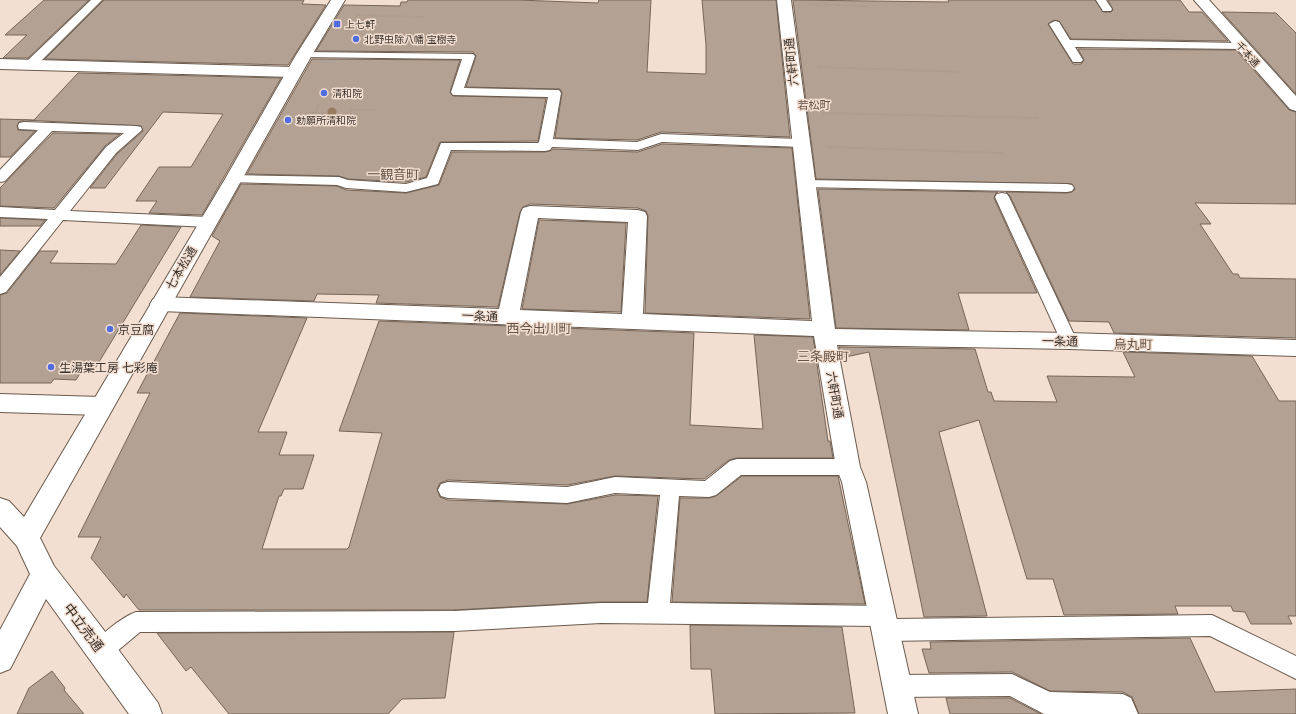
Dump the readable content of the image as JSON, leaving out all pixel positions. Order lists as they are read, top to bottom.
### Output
{
  "streets": {
    "street": [
      "千本通",
      "六軒町通",
      "七本松通",
      "一条通",
      "中立売通"
    ]
  },
  "crossings": [
    ["六軒町通", "一条通"],
    ["七本松通", "一条通"],
    ["七本松通", "中立売通"]
  ],
  "districts": [
    "若松町",
    "一観音町",
    "西今出川町",
    "烏丸町",
    "三条殿町"
  ],
  "places": {
    "transit": ["上七軒"],
    "other": [
      "北野虫除八幡 宝樹寺",
      "清和院",
      "勅願所清和院",
      "京豆腐",
      "生湯葉工房 七彩庵"
    ]
  }
}
